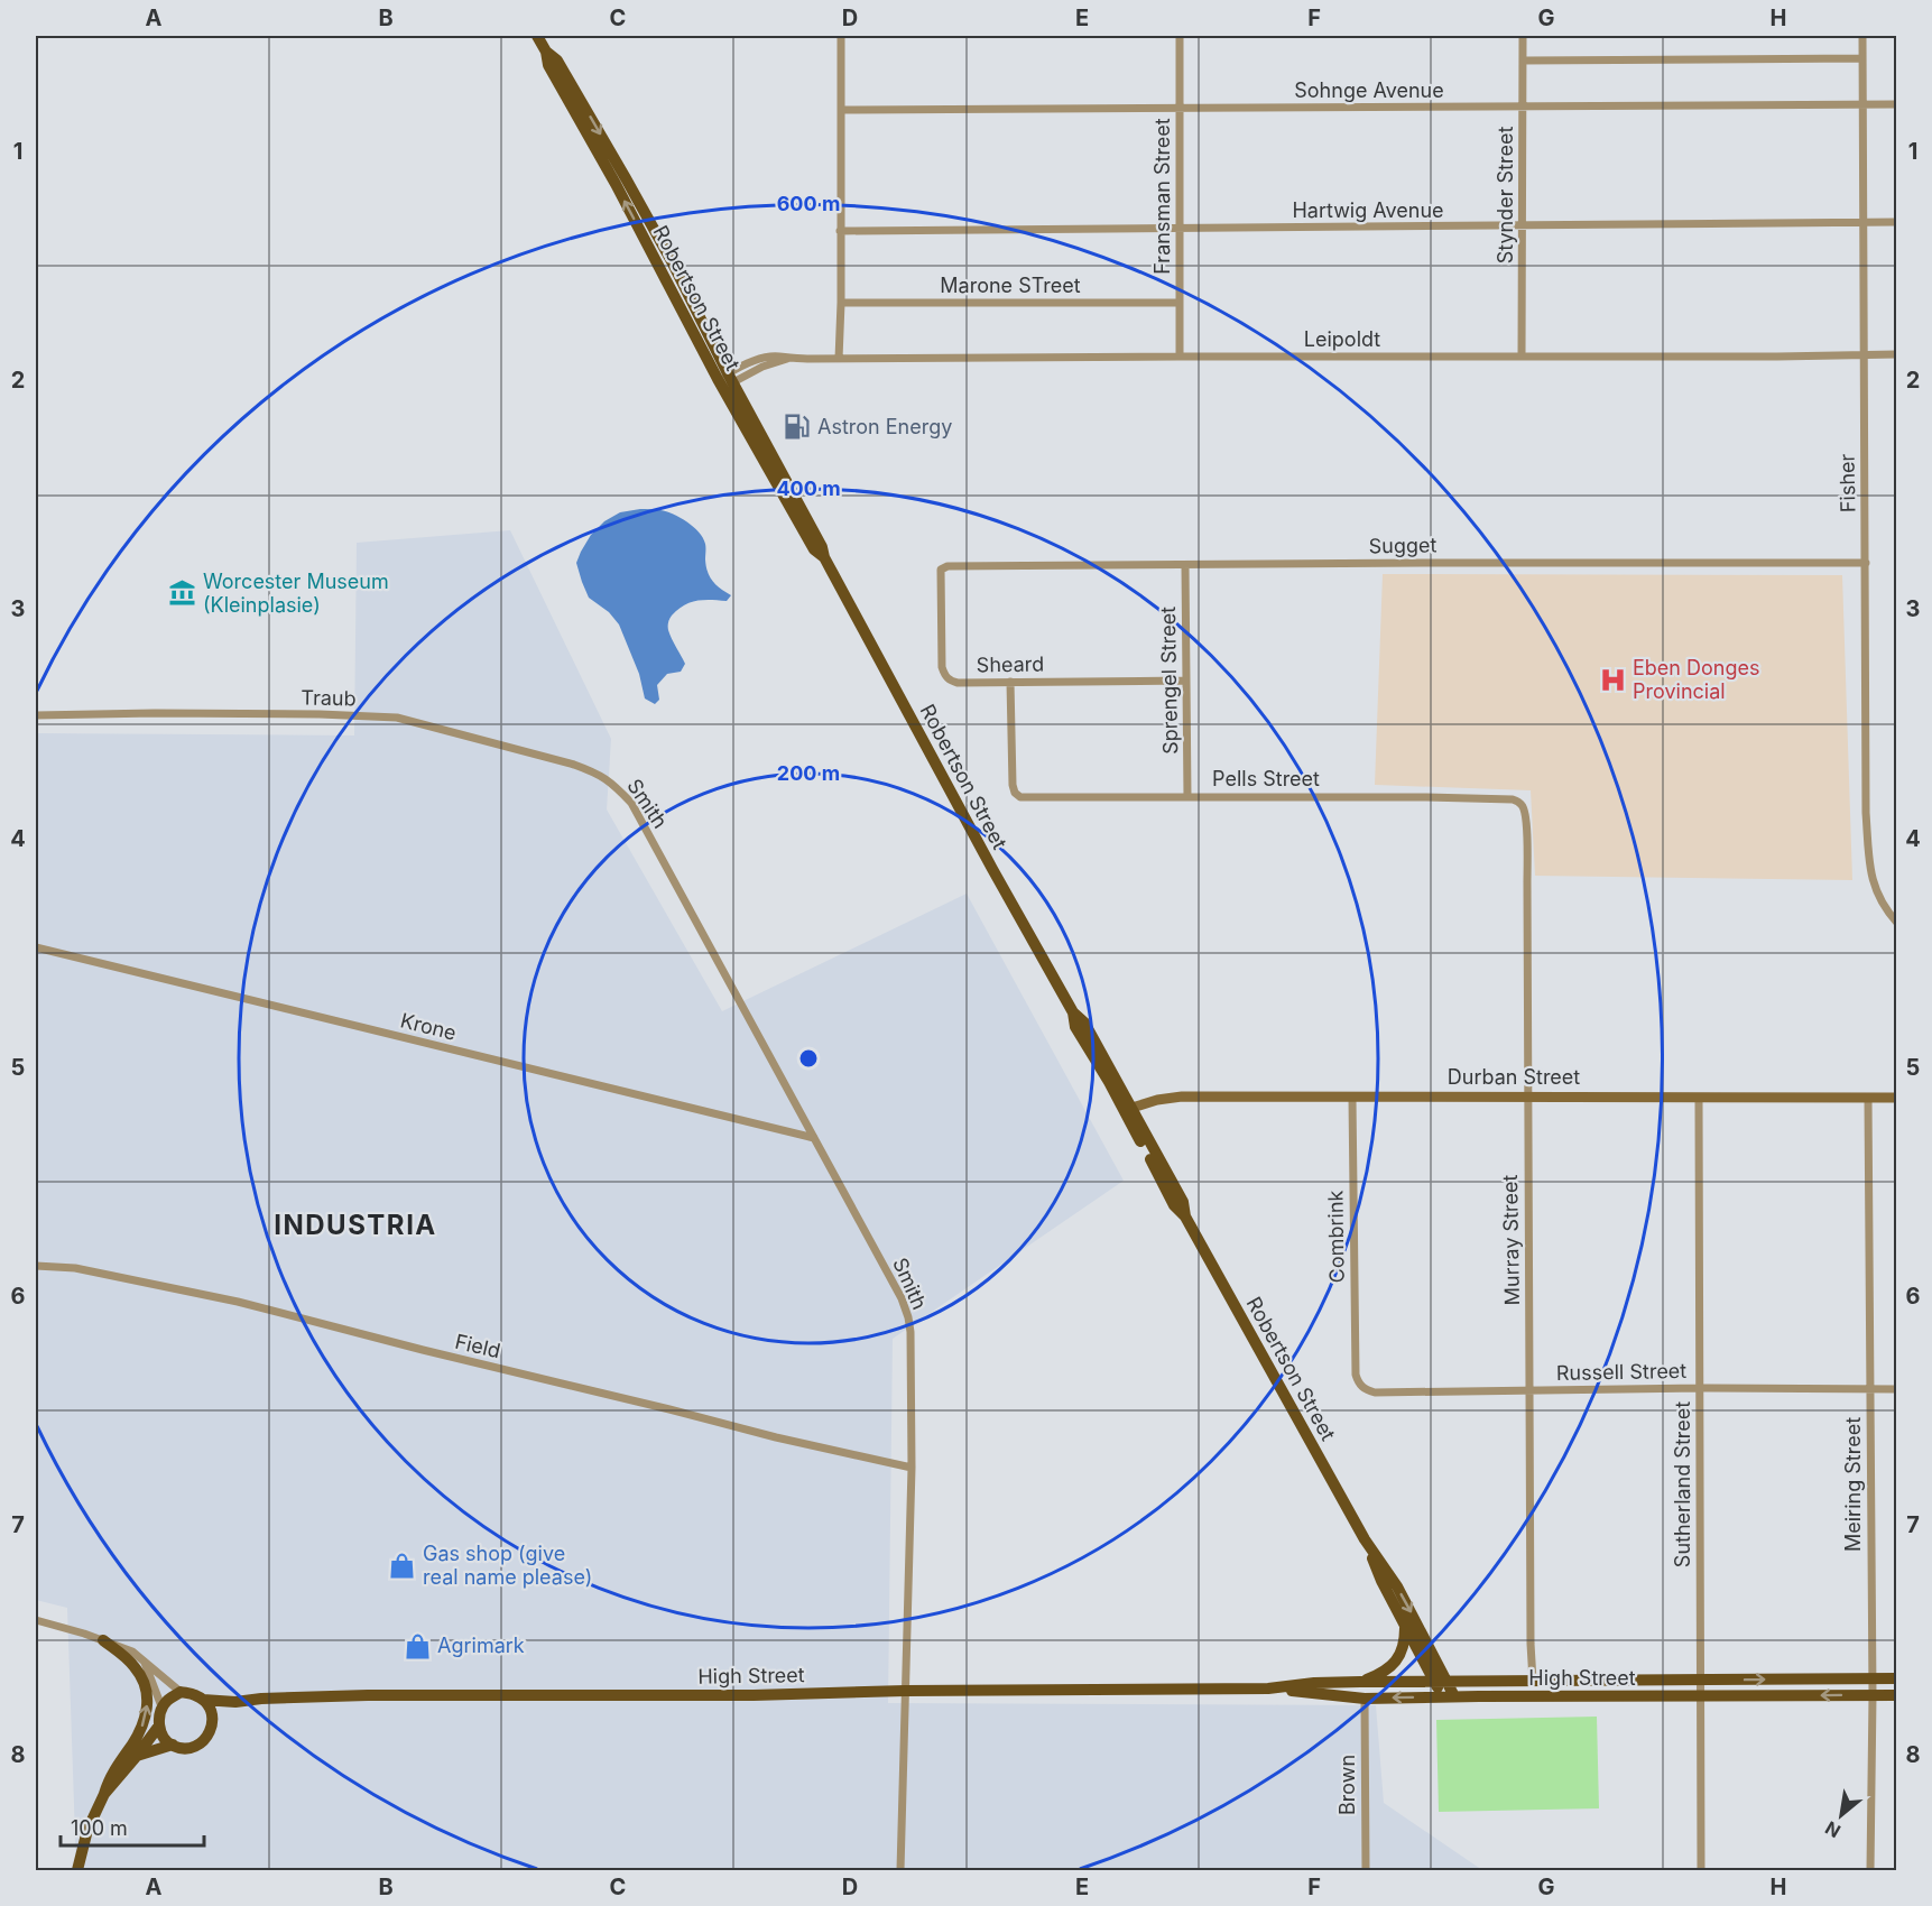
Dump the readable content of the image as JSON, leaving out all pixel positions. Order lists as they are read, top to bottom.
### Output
{
  "streets": {
    "main road": ["Robertson Street", "High Street"],
    "street": [
      "Sohnge Avenue",
      "Stynder Street",
      "Fransman Street",
      "Hartwig Avenue",
      "Marone STreet",
      "Leipoldt",
      "Fisher",
      "Sugget",
      "Sheard",
      "Sprengel Street",
      "Traub",
      "Pells Street",
      "Smith",
      "Krone",
      "Durban Street",
      "Combrink",
      "Murray Street",
      "Field",
      "Russell Street",
      "Sutherland Street",
      "Meiring Street",
      "Brown"
    ]
  },
  "crossings": [
    ["Sohnge Avenue", "Stynder Street"],
    ["Sohnge Avenue", "Fransman Street"],
    ["Sohnge Avenue", "Fisher"],
    ["Stynder Street", "Hartwig Avenue"],
    ["Stynder Street", "Leipoldt"],
    ["Fransman Street", "Hartwig Avenue"],
    ["Fransman Street", "Marone STreet"],
    ["Fransman Street", "Leipoldt"],
    ["Hartwig Avenue", "Fisher"],
    ["Robertson Street", "Leipoldt"],
    ["Robertson Street", "Durban Street"],
    ["Robertson Street", "High Street"],
    ["Leipoldt", "Fisher"],
    ["Fisher", "Sugget"],
    ["Sugget", "Sheard"],
    ["Sugget", "Sprengel Street"],
    ["Sheard", "Sprengel Street"],
    ["Sheard", "Pells Street"],
    ["Sprengel Street", "Pells Street"],
    ["Traub", "Smith"],
    ["Pells Street", "Murray Street"],
    ["Smith", "Krone"],
    ["Smith", "Field"],
    ["Smith", "High Street"],
    ["Durban Street", "Combrink"],
    ["Durban Street", "Murray Street"],
    ["Durban Street", "Sutherland Street"],
    ["Durban Street", "Meiring Street"],
    ["Combrink", "Russell Street"],
    ["Murray Street", "Russell Street"],
    ["Murray Street", "High Street"],
    ["Russell Street", "Sutherland Street"],
    ["Russell Street", "Meiring Street"],
    ["Sutherland Street", "High Street"],
    ["Meiring Street", "High Street"],
    ["High Street", "Brown"]
  ],
  "districts": ["INDUSTRIA"],
  "places": {
    "fuel station": ["Astron Energy"],
    "museum": ["Worcester Museum (Kleinplasie)"],
    "hospital": ["Eben Donges Provincial"],
    "shop": ["Gas shop (give real name please)", "Agrimark"]
  },
  "scale_bar": "100 m",
  "north": "bottom left",
  "grid": {
    "columns": [
      "A",
      "B",
      "C",
      "D",
      "E",
      "F",
      "G",
      "H"
    ],
    "rows": [
      "1",
      "2",
      "3",
      "4",
      "5",
      "6",
      "7",
      "8"
    ]
  },
  "rings": ["600 m", "400 m", "200 m"]
}
